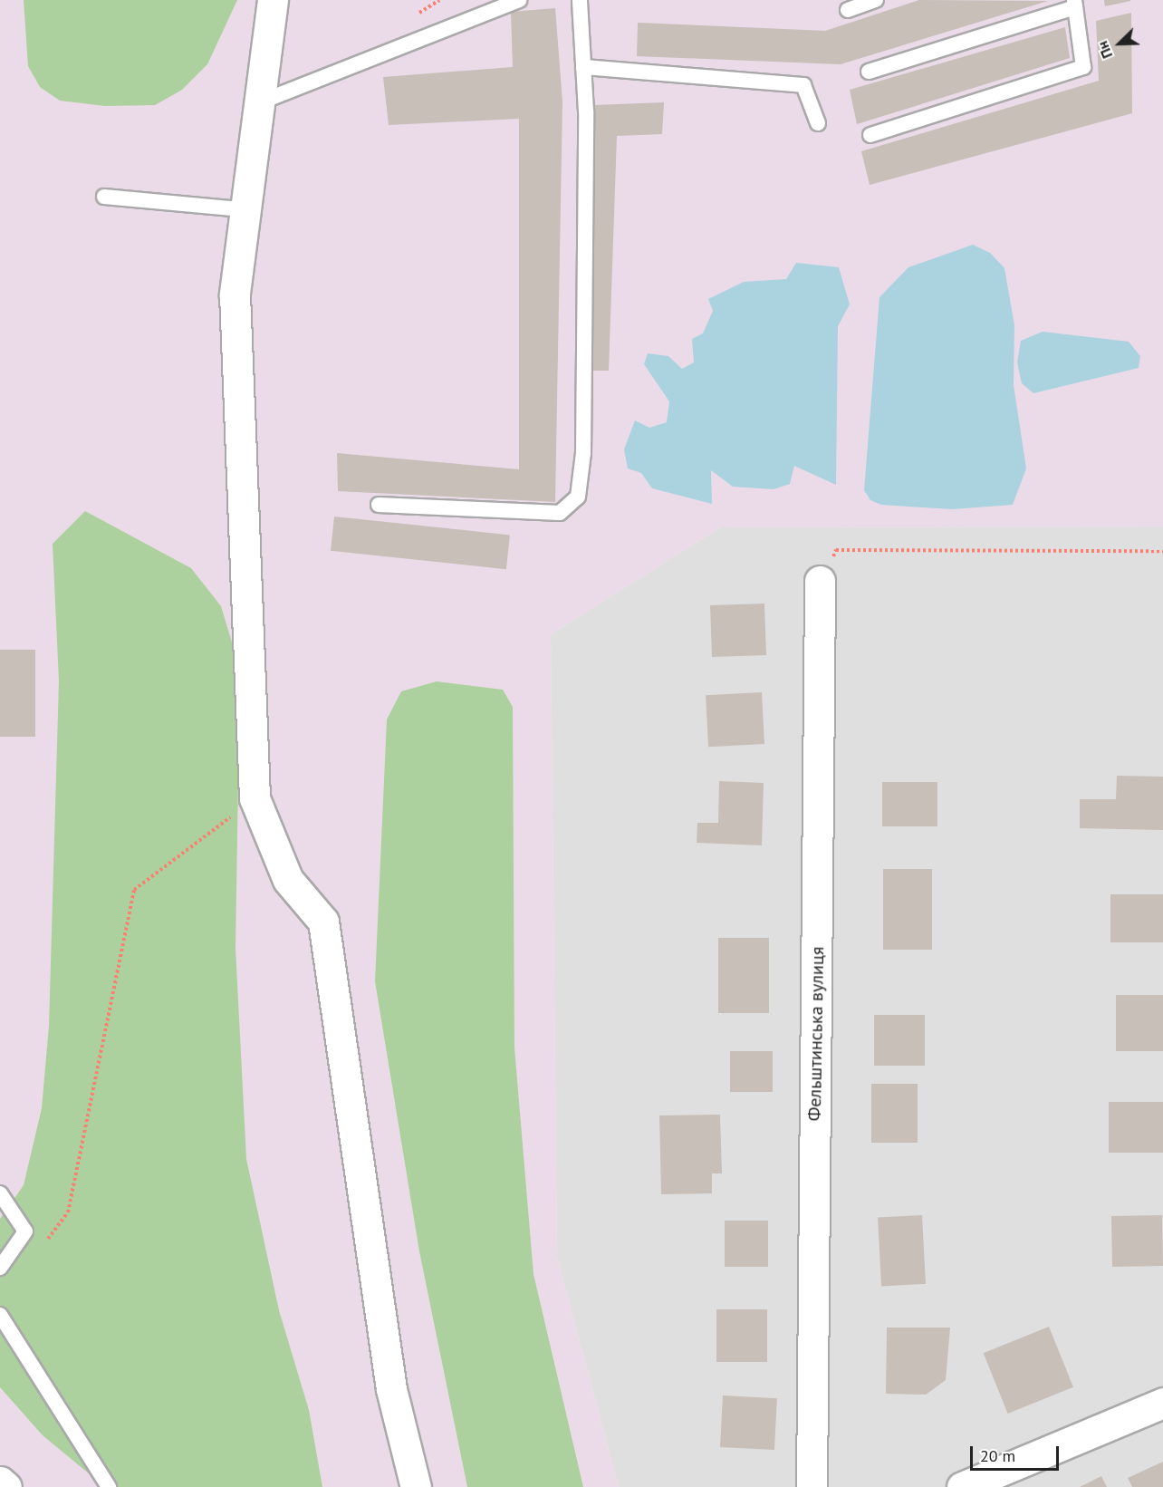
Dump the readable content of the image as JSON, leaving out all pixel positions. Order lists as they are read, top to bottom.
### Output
{
  "streets": {
    "street": ["Фельштинська вулиця"]
  },
  "scale_bar": "20 m",
  "north": "bottom left"
}
